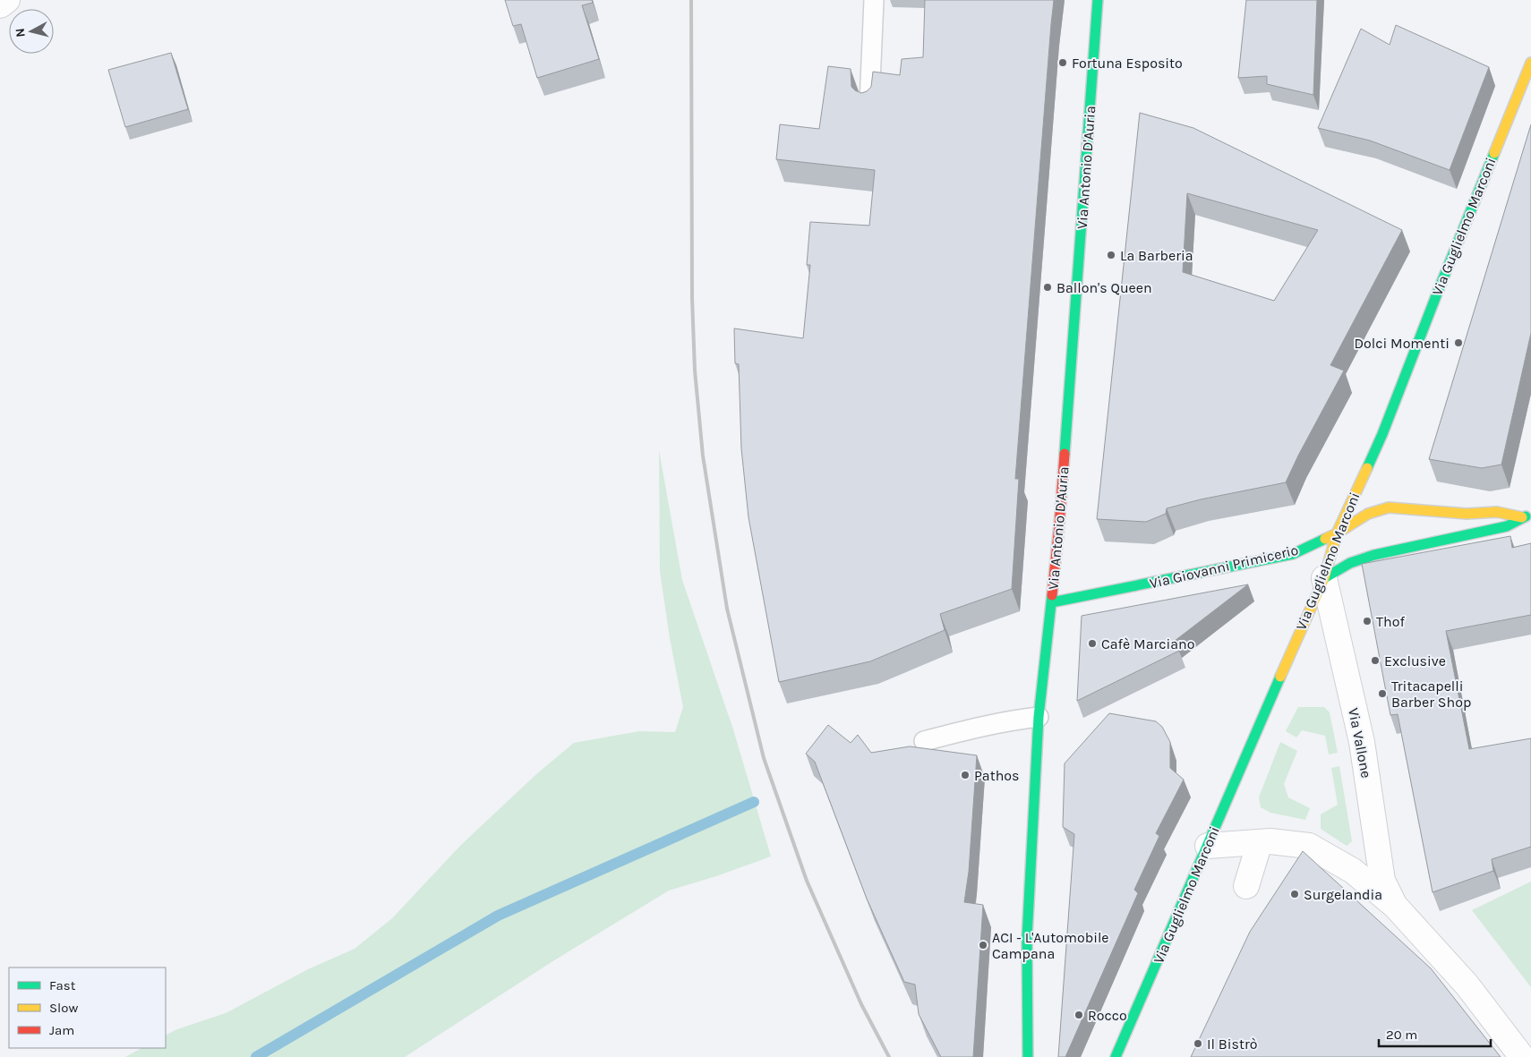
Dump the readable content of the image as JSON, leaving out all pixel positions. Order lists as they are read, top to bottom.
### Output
{
  "streets": {
    "street": [
      "Via Antonio D'Auria",
      "Via Guglielmo Marconi",
      "Via Giovanni Primicerio",
      "Via Vallone"
    ]
  },
  "crossings": [
    ["Via Antonio D'Auria", "Via Giovanni Primicerio"],
    ["Via Guglielmo Marconi", "Via Giovanni Primicerio"],
    ["Via Guglielmo Marconi", "Via Vallone"],
    ["Via Giovanni Primicerio", "Via Vallone"]
  ],
  "places": [
    "Fortuna Esposito",
    "La Barberia",
    "Ballon's Queen",
    "Dolci Momenti",
    "Thof",
    "Cafè Marciano",
    "Exclusive",
    "Tritacapelli Barber Shop",
    "Pathos",
    "Surgelandia",
    "ACI - L'Automobile Campana",
    "Rocco",
    "Il Bistrò"
  ],
  "legend": ["Fast", "Slow", "Jam"],
  "scale_bar": "20 m",
  "north": "left"
}
